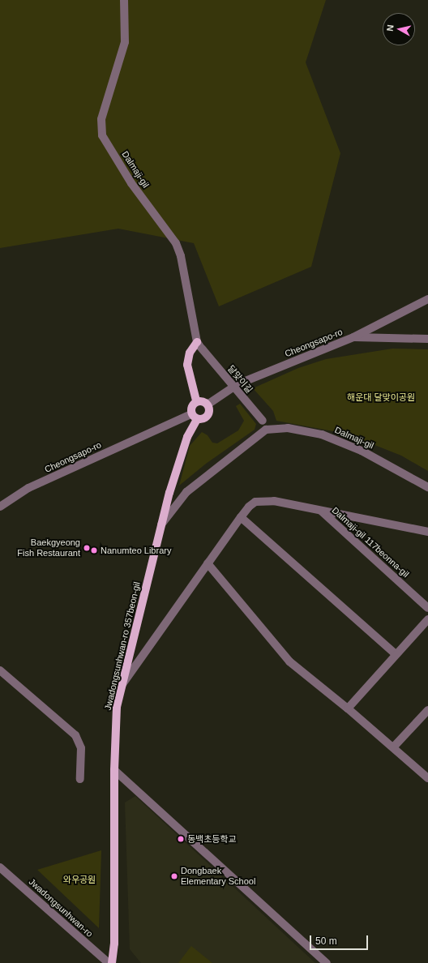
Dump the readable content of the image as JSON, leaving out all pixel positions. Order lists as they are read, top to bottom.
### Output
{
  "streets": {
    "main road": ["Jwadongsunhwan-ro 357beon-gil"],
    "street": [
      "Dalmaji-gil",
      "Cheongsapo-ro",
      "달맞이길",
      "Dalmaji-gil 117beonna-gil",
      "Jwadongsunhwan-ro"
    ]
  },
  "crossings": [
    ["Dalmaji-gil", "달맞이길"],
    ["Cheongsapo-ro", "Jwadongsunhwan-ro 357beon-gil"],
    ["Dalmaji-gil 117beonna-gil", "Jwadongsunhwan-ro 357beon-gil"]
  ],
  "parks": ["해운대 달맞이공원", "와우공원"],
  "places": [
    "Baekgyeong Fish Restaurant",
    "Nanumteo Library",
    "동백초등학교",
    "Dongbaek Elementary School"
  ],
  "scale_bar": "50 m",
  "north": "left"
}
